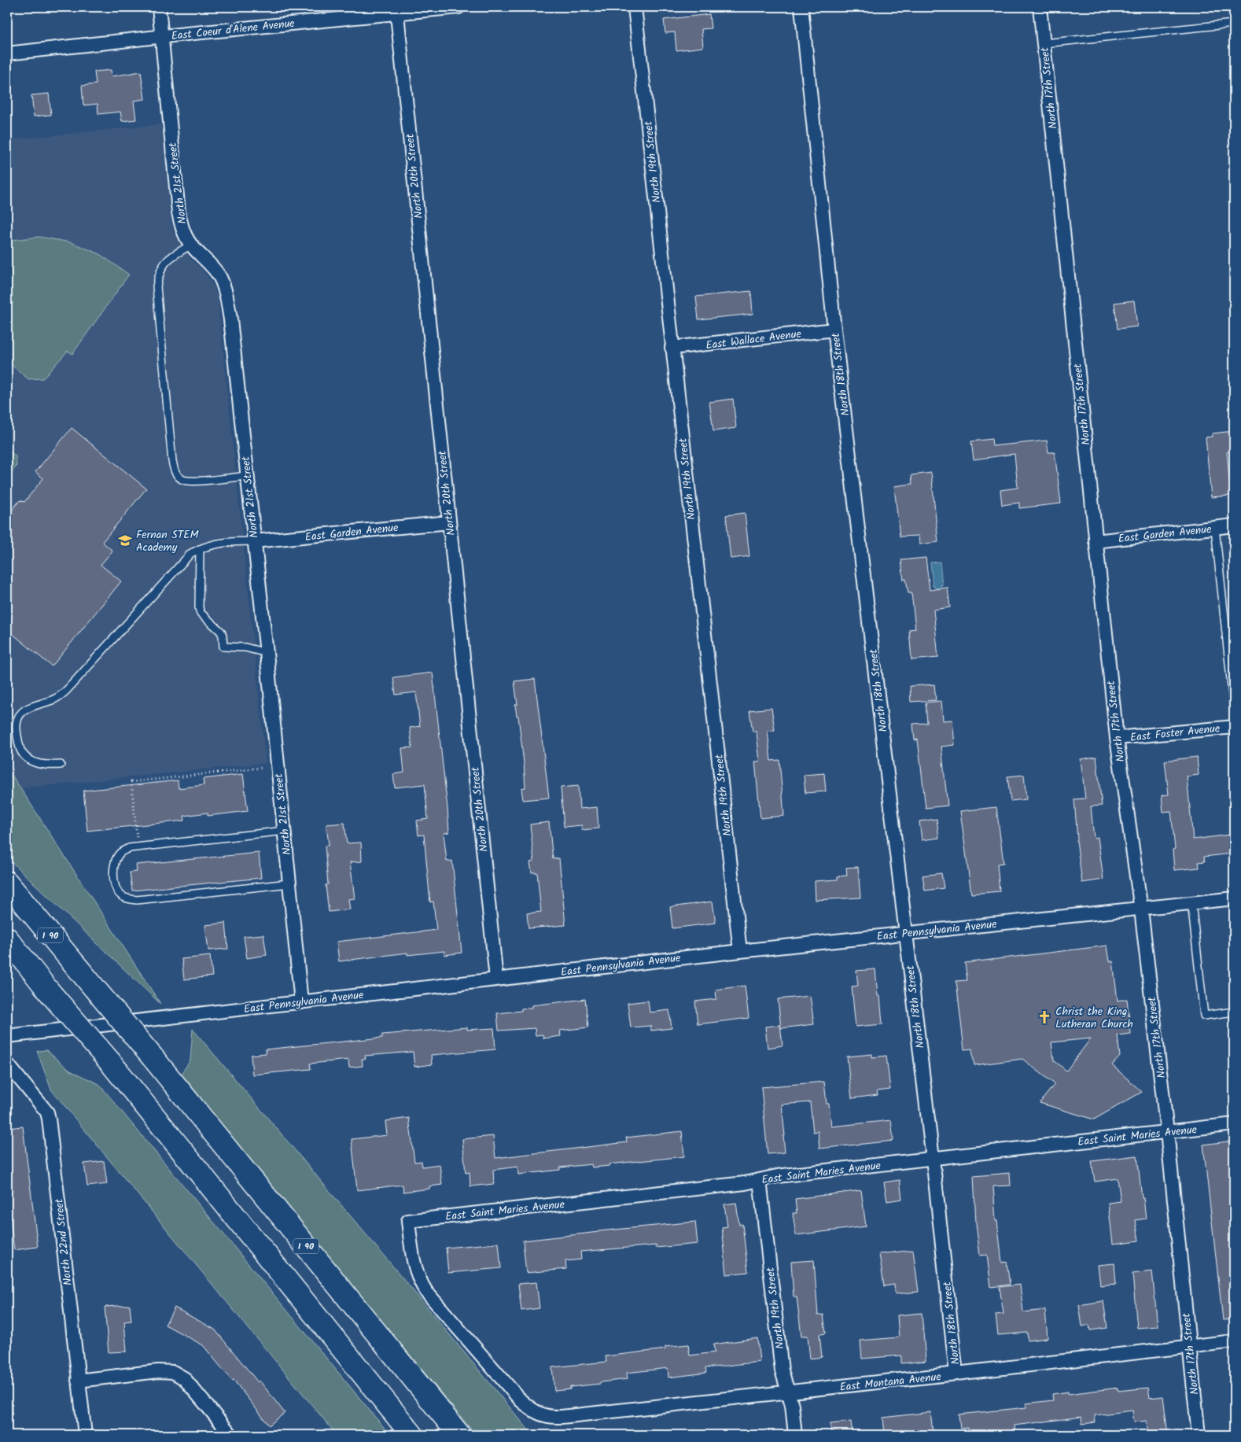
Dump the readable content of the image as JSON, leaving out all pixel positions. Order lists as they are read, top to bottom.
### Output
{
  "streets": {
    "highway": ["I 90"],
    "street": [
      "East Coeur d'Alene Avenue",
      "North 17th Street",
      "North 19th Street",
      "North 20th Street",
      "North 21st Street",
      "East Wallace Avenue",
      "North 18th Street",
      "East Garden Avenue",
      "East Foster Avenue",
      "East Pennsylvania Avenue",
      "East Saint Maries Avenue",
      "North 22nd Street",
      "East Montana Avenue"
    ]
  },
  "crossings": [
    ["East Coeur d'Alene Avenue", "North 20th Street"],
    ["East Coeur d'Alene Avenue", "North 21st Street"],
    ["North 17th Street", "East Garden Avenue"],
    ["North 17th Street", "East Foster Avenue"],
    ["North 17th Street", "East Pennsylvania Avenue"],
    ["North 17th Street", "East Saint Maries Avenue"],
    ["North 17th Street", "East Montana Avenue"],
    ["North 19th Street", "East Wallace Avenue"],
    ["North 19th Street", "East Pennsylvania Avenue"],
    ["North 19th Street", "East Saint Maries Avenue"],
    ["North 19th Street", "East Montana Avenue"],
    ["North 20th Street", "East Garden Avenue"],
    ["North 20th Street", "East Pennsylvania Avenue"],
    ["North 21st Street", "East Garden Avenue"],
    ["North 21st Street", "East Pennsylvania Avenue"],
    ["East Wallace Avenue", "North 18th Street"],
    ["North 18th Street", "East Pennsylvania Avenue"],
    ["North 18th Street", "East Saint Maries Avenue"],
    ["North 18th Street", "East Montana Avenue"],
    ["East Saint Maries Avenue", "East Montana Avenue"]
  ],
  "places": {
    "school or university": ["Fernan STEM Academy"],
    "church": ["Christ the King Lutheran Church"]
  }
}
